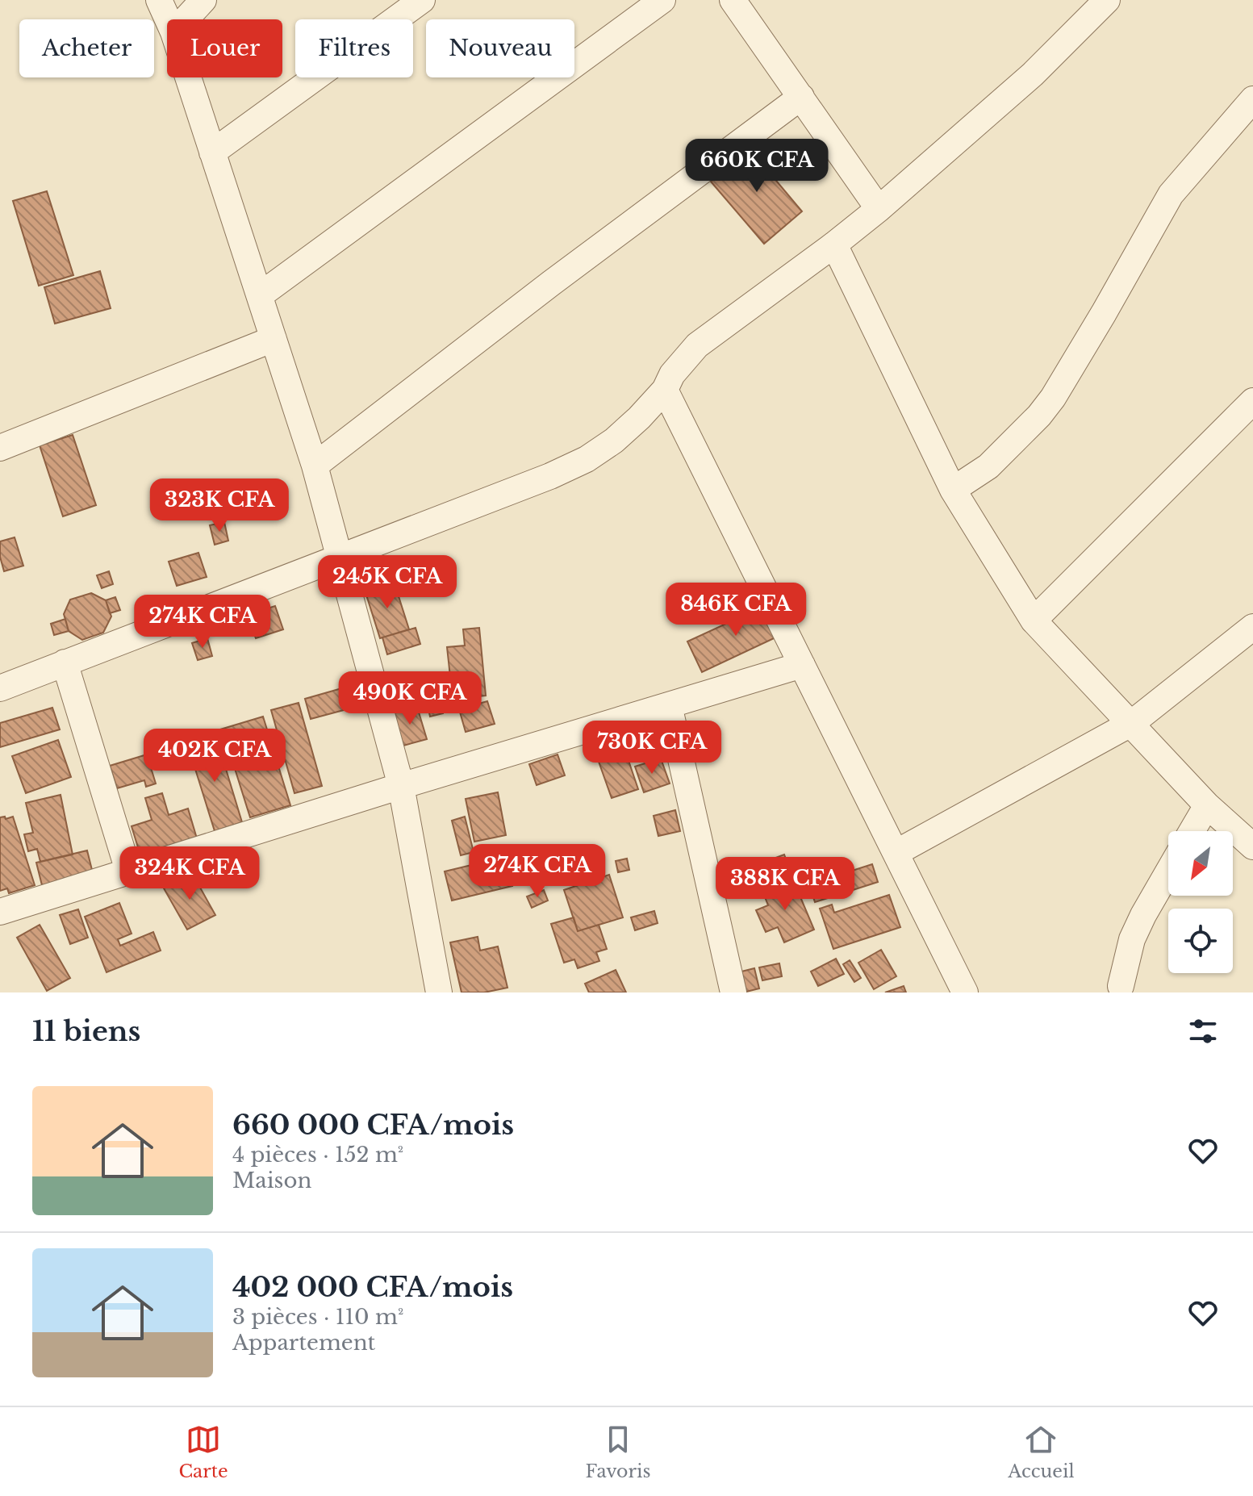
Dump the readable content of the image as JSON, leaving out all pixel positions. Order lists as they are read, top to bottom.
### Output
{
  "north": "bottom left",
  "page": {
    "chip": [
      "Acheter",
      "Louer",
      "Filtres",
      "Nouveau"
    ],
    "price": [
      "660K CFA",
      "323K CFA",
      "245K CFA",
      "846K CFA",
      "274K CFA",
      "490K CFA",
      "730K CFA",
      "402K CFA",
      "274K CFA",
      "324K CFA",
      "388K CFA"
    ],
    "heading": "11 biens",
    "list": [
      {
        "name": "660 000 CFA/mois",
        "note": "4 pièces · 152 m² · Maison"
      },
      {
        "name": "402 000 CFA/mois",
        "note": "3 pièces · 110 m² · Appartement"
      }
    ],
    "tabs": ["Carte", "Favoris", "Accueil"]
  }
}
